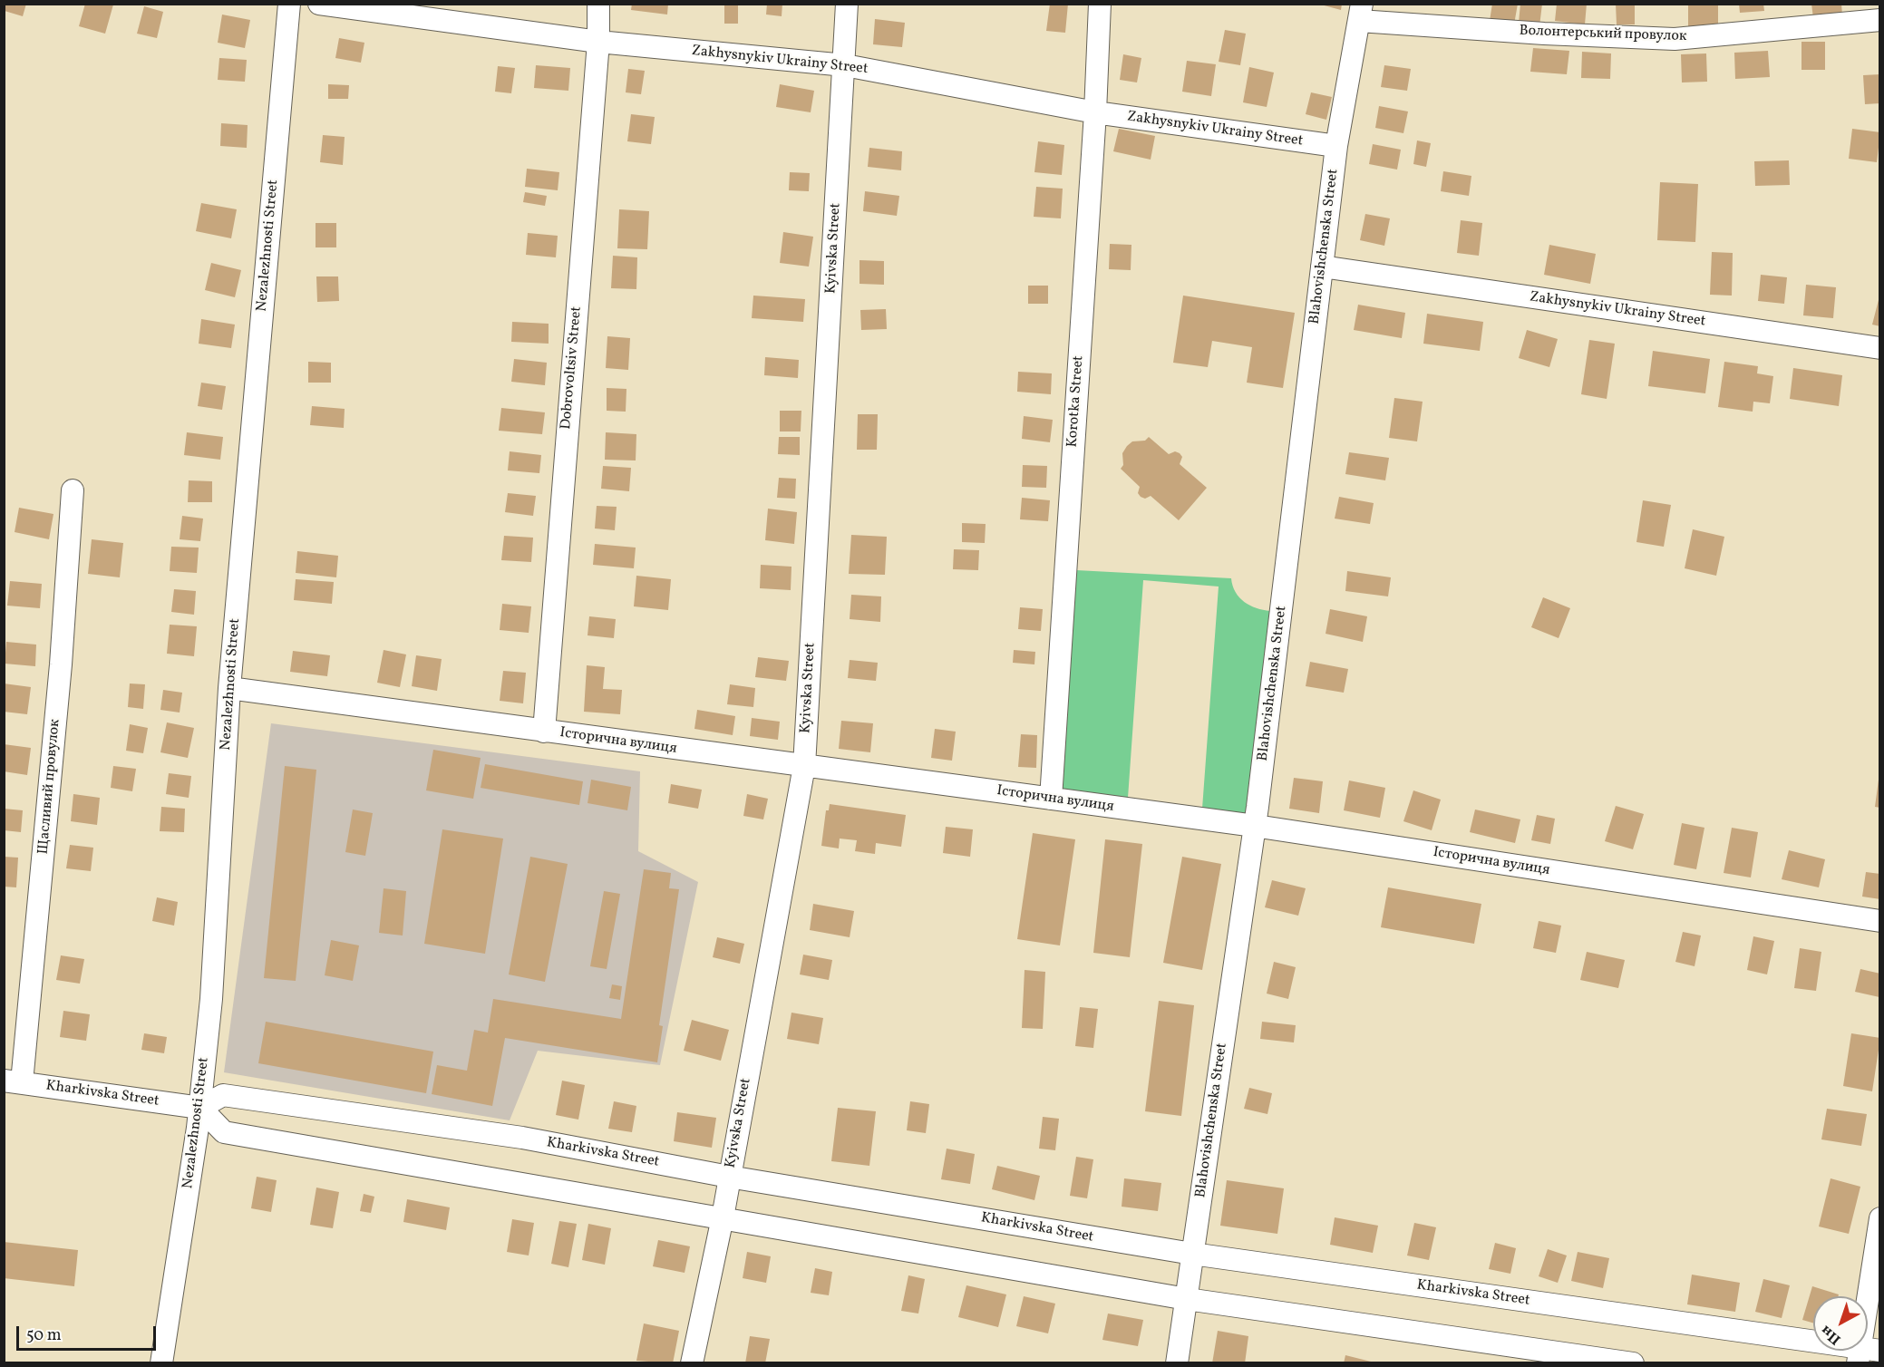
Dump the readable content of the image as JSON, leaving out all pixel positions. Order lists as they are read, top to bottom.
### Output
{
  "streets": {
    "street": [
      "Волонтерський провулок",
      "Zakhysnykiv Ukrainy Street",
      "Nezalezhnosti Street",
      "Blahovishchenska Street",
      "Kyivska Street",
      "Dobrovoltsiv Street",
      "Korotka Street",
      "Історична вулиця",
      "Щасливий провулок",
      "Kharkivska Street"
    ]
  },
  "crossings": [
    ["Волонтерський провулок", "Blahovishchenska Street"],
    ["Zakhysnykiv Ukrainy Street", "Blahovishchenska Street"],
    ["Zakhysnykiv Ukrainy Street", "Kyivska Street"],
    ["Zakhysnykiv Ukrainy Street", "Dobrovoltsiv Street"],
    ["Zakhysnykiv Ukrainy Street", "Korotka Street"],
    ["Nezalezhnosti Street", "Історична вулиця"],
    ["Nezalezhnosti Street", "Kharkivska Street"],
    ["Blahovishchenska Street", "Історична вулиця"],
    ["Blahovishchenska Street", "Kharkivska Street"],
    ["Kyivska Street", "Історична вулиця"],
    ["Kyivska Street", "Kharkivska Street"],
    ["Dobrovoltsiv Street", "Історична вулиця"],
    ["Korotka Street", "Історична вулиця"],
    ["Щасливий провулок", "Kharkivska Street"]
  ],
  "scale_bar": "50 m",
  "north": "bottom left"
}
